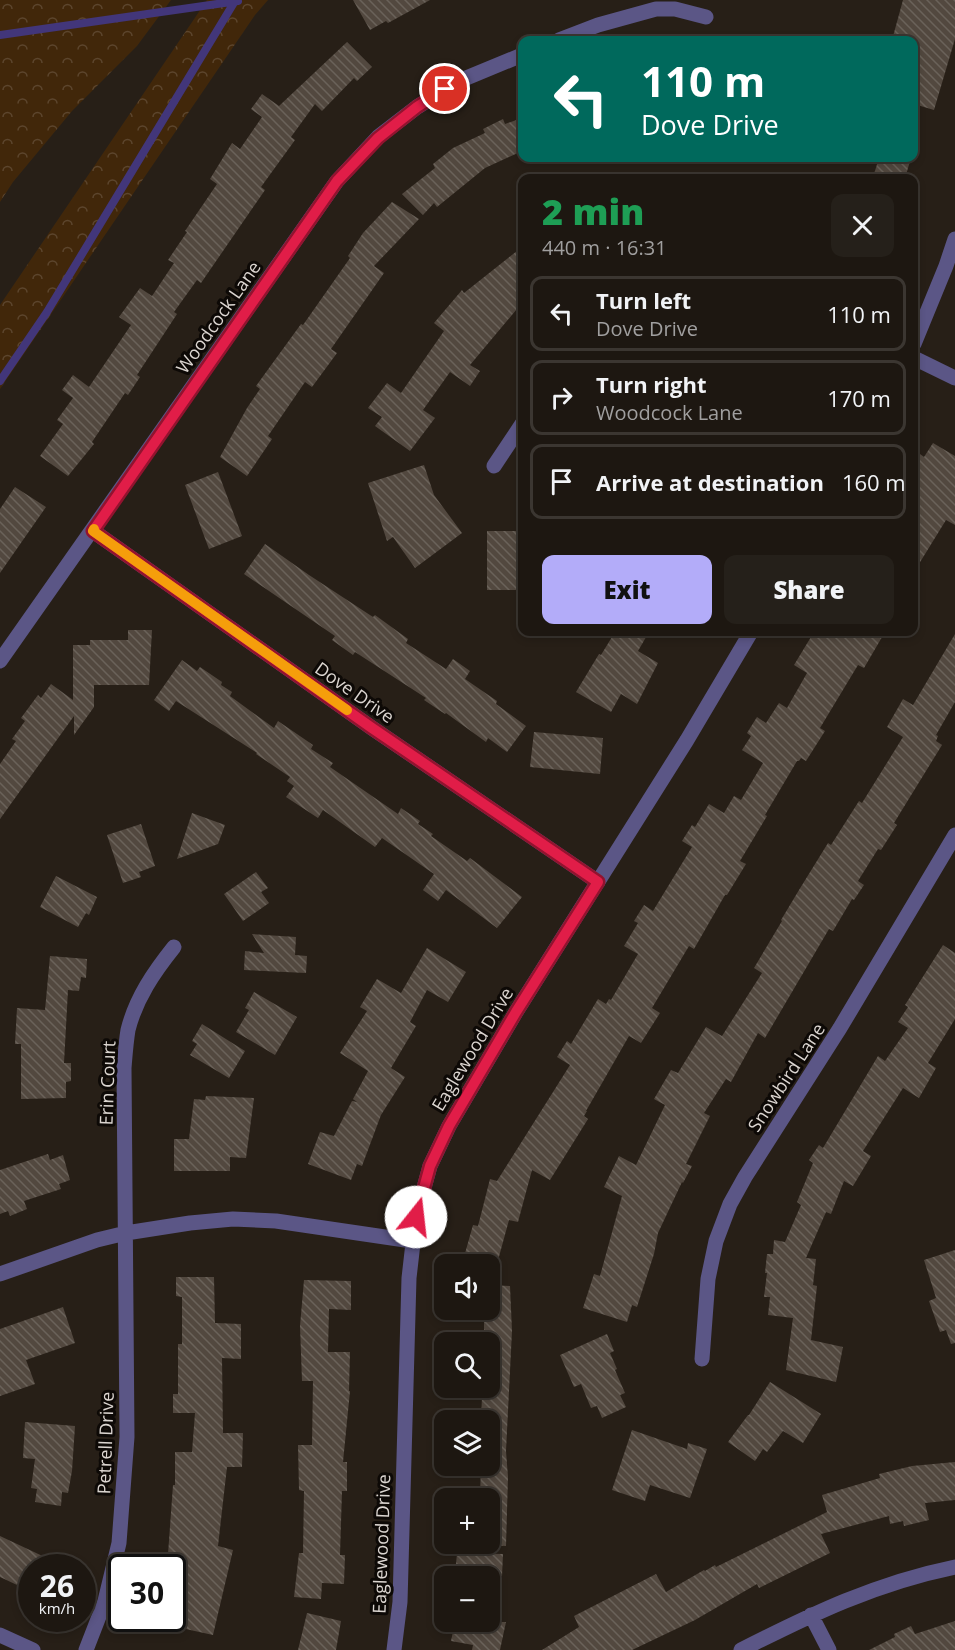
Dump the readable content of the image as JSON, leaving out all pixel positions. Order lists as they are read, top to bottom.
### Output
{
  "streets": {
    "street": [
      "Woodcock Lane",
      "Dove Drive",
      "Eaglewood Drive",
      "Snowbird Lane",
      "Erin Court",
      "Petrell Drive"
    ]
  },
  "crossings": [
    ["Woodcock Lane", "Dove Drive"],
    ["Dove Drive", "Eaglewood Drive"],
    ["Erin Court", "Petrell Drive"]
  ],
  "page": {
    "turn": ["110 m", "Dove Drive"],
    "heading": ["2 min", "440 m · 16:31"],
    "list": [
      {
        "name": "Turn left",
        "note": "Dove Drive",
        "value": "110 m"
      },
      {
        "name": "Turn right",
        "note": "Woodcock Lane",
        "value": "170 m"
      },
      {
        "name": "Arrive at destination",
        "value": "160 m"
      }
    ],
    "buttons": ["Exit", "Share"],
    "map_buttons": ["+", "−"],
    "speed": "26 km/h",
    "limit": "30"
  }
}
